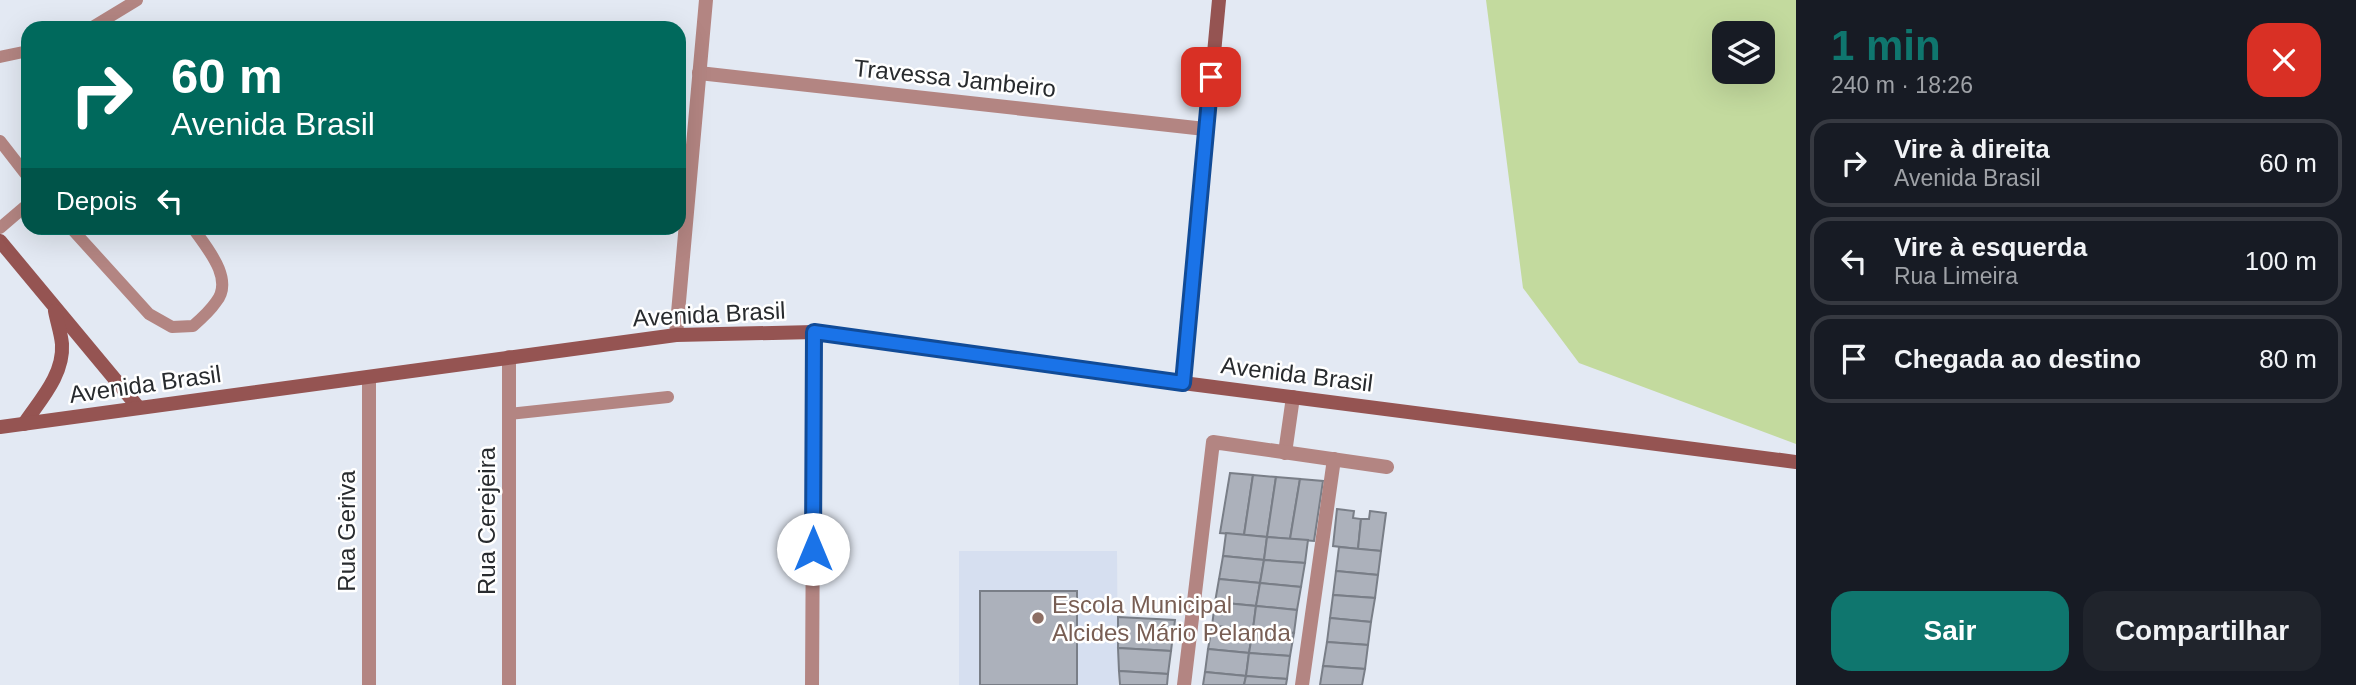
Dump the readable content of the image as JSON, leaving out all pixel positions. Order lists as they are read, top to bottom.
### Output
{
  "streets": {
    "main road": ["Avenida Brasil"],
    "street": ["Travessa Jambeiro", "Rua Cerejeira", "Rua Geriva"]
  },
  "crossings": [
    ["Avenida Brasil", "Rua Cerejeira"],
    ["Avenida Brasil", "Rua Geriva"]
  ],
  "places": ["Escola Municipal Alcides Mário Pelanda"],
  "page": {
    "heading": ["1 min", "240 m · 18:26"],
    "turn": ["60 m", "Avenida Brasil"],
    "list": [
      {
        "name": "Vire à direita",
        "note": "Avenida Brasil",
        "value": "60 m"
      },
      {
        "name": "Vire à esquerda",
        "note": "Rua Limeira",
        "value": "100 m"
      },
      {
        "name": "Chegada ao destino",
        "value": "80 m"
      }
    ],
    "then": "Depois",
    "buttons": ["Sair", "Compartilhar"]
  }
}
